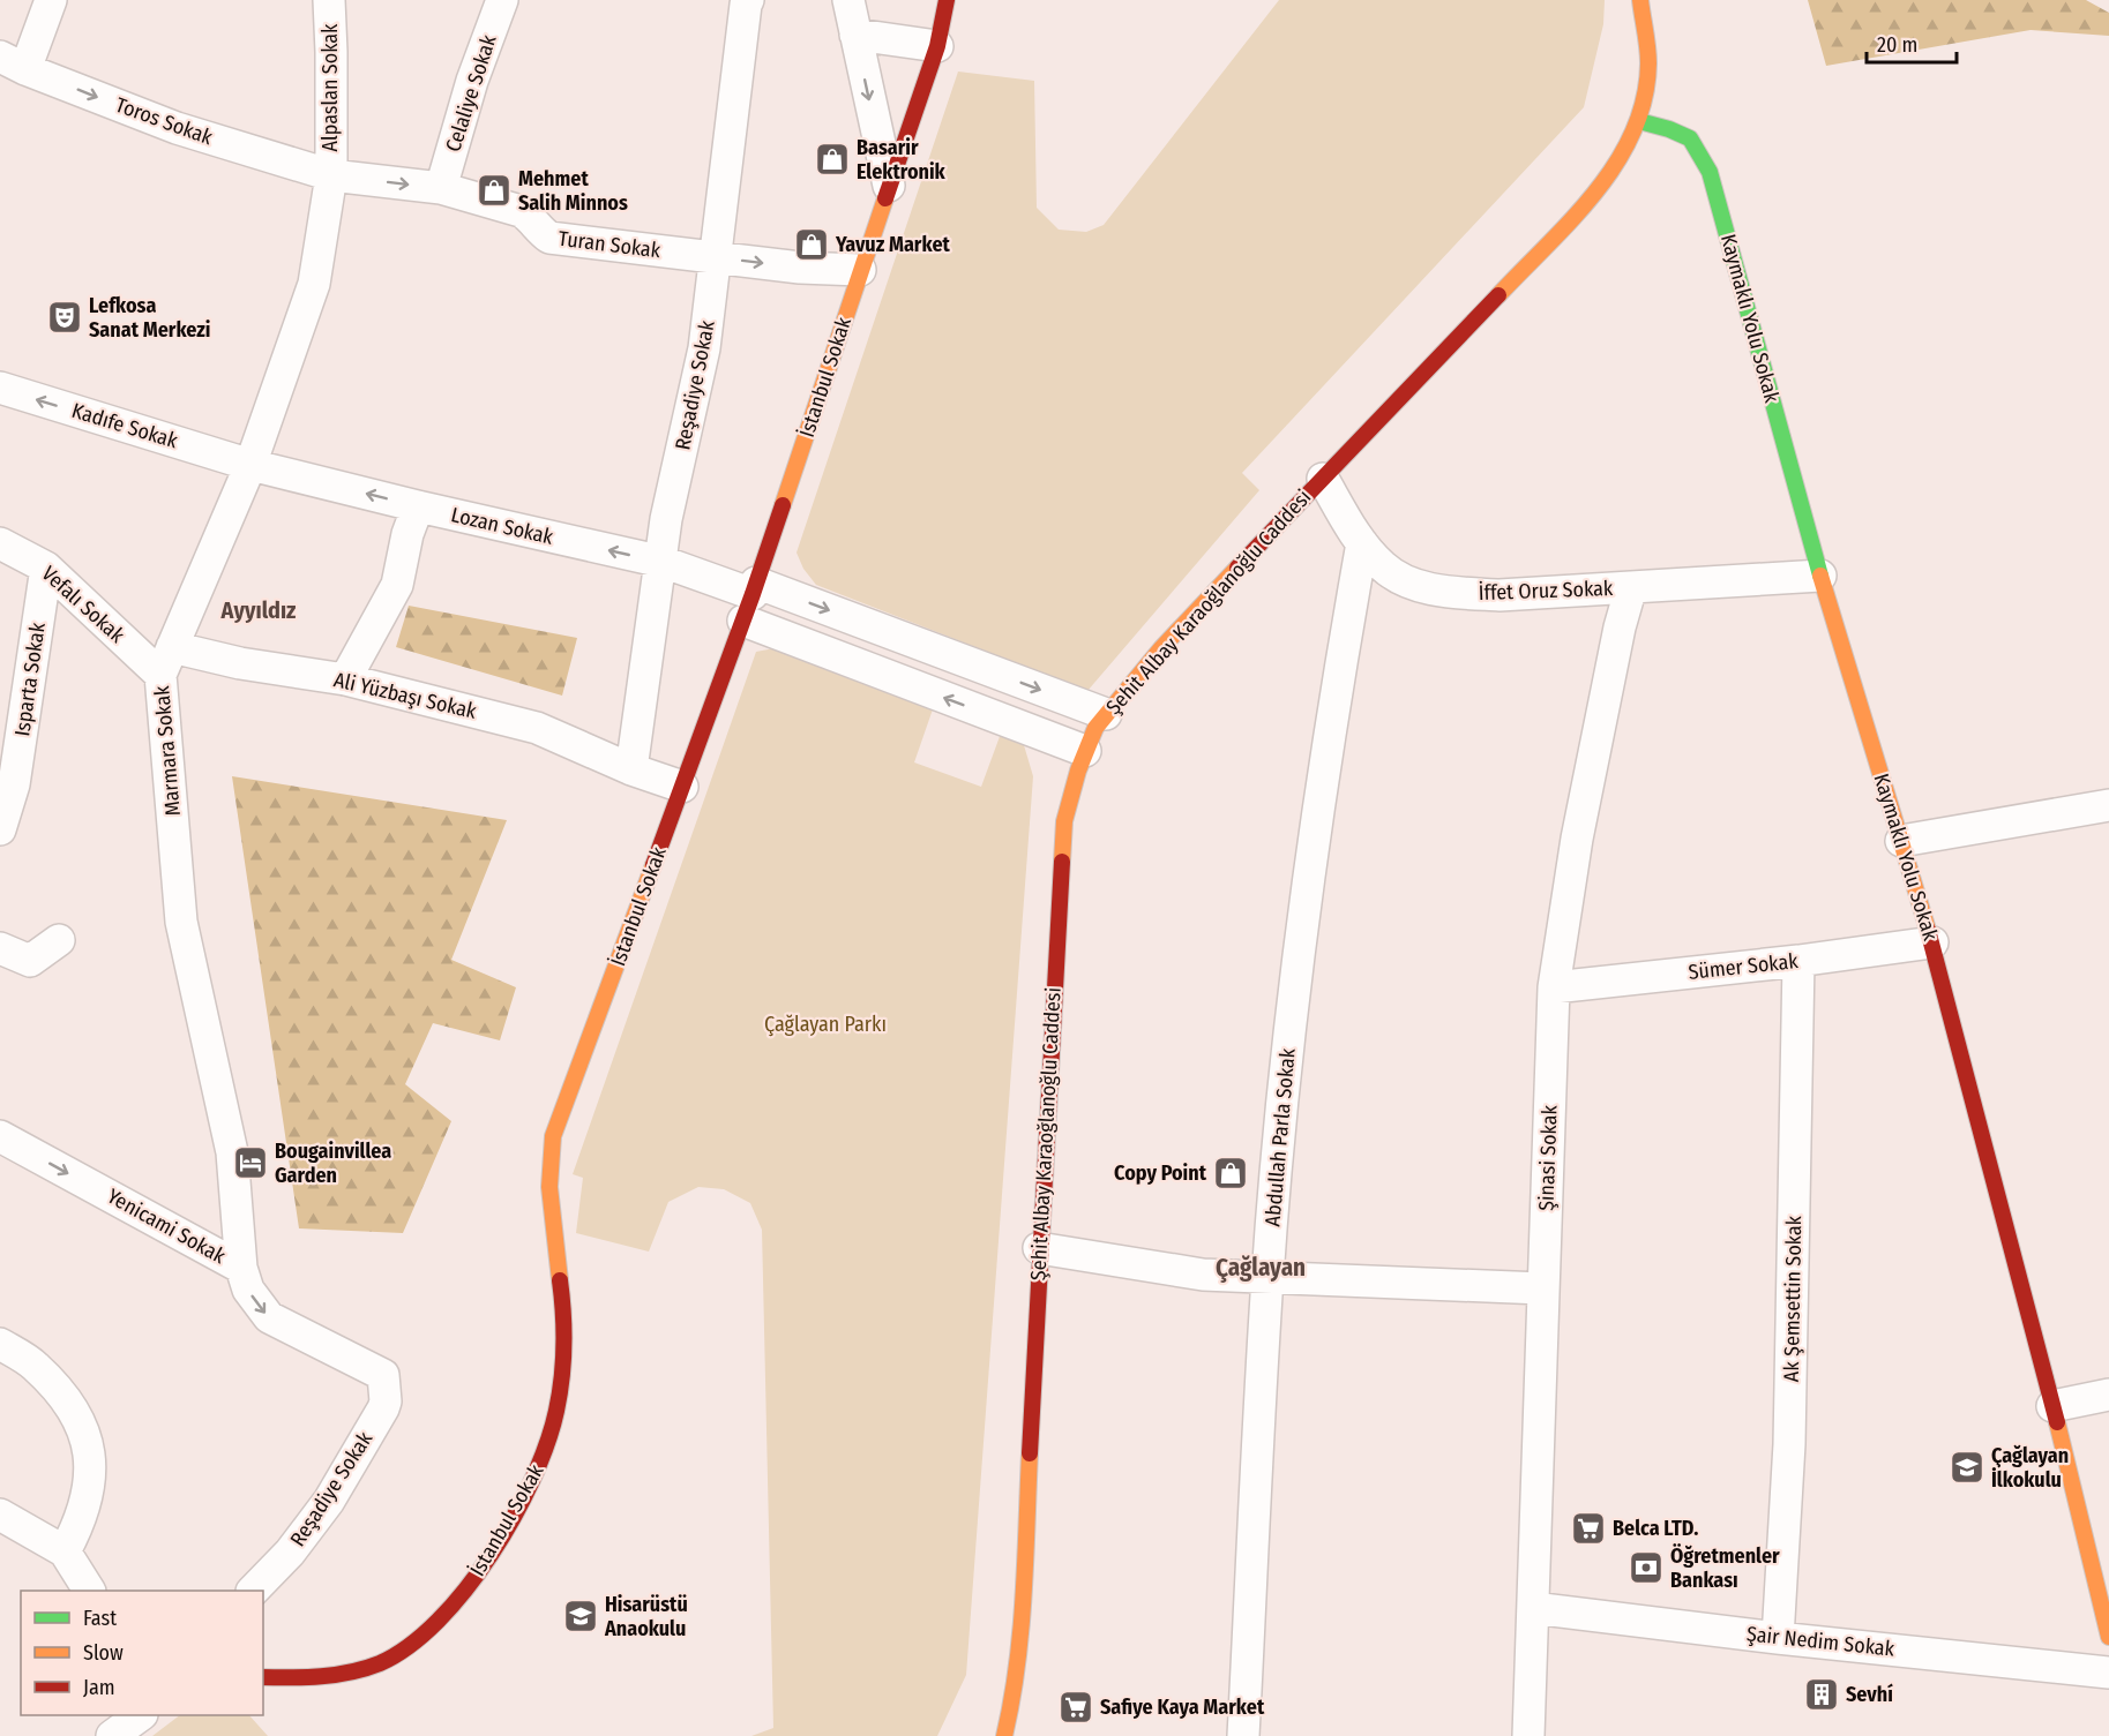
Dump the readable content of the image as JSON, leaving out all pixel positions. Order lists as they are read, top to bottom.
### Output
{
  "streets": {
    "street": [
      "Alpaslan Sokak",
      "Celaliye Sokak",
      "Toros Sokak",
      "Turan Sokak",
      "Kaymaklı Yolu Sokak",
      "İstanbul Sokak",
      "Reşadiye Sokak",
      "Kadıfe Sokak",
      "Lozan Sokak",
      "İffet Oruz Sokak",
      "Şehit Albay Karaoğlanoğlu Caddesi",
      "Vefalı Sokak",
      "Isparta Sokak",
      "Ali Yüzbaşı Sokak",
      "Marmara Sokak",
      "Sümer Sokak",
      "Abdullah Parla Sokak",
      "Şinasi Sokak",
      "Yenicami Sokak",
      "Ak Şemsettin Sokak",
      "Şair Nedim Sokak"
    ]
  },
  "crossings": [
    ["Alpaslan Sokak", "Toros Sokak"],
    ["Alpaslan Sokak", "Turan Sokak"],
    ["Alpaslan Sokak", "Marmara Sokak"],
    ["Celaliye Sokak", "Turan Sokak"],
    ["Toros Sokak", "Turan Sokak"],
    ["Toros Sokak", "Marmara Sokak"],
    ["Turan Sokak", "İstanbul Sokak"],
    ["Turan Sokak", "Reşadiye Sokak"],
    ["Turan Sokak", "Marmara Sokak"],
    ["Kaymaklı Yolu Sokak", "İffet Oruz Sokak"],
    ["Kaymaklı Yolu Sokak", "Şehit Albay Karaoğlanoğlu Caddesi"],
    ["Kaymaklı Yolu Sokak", "Sümer Sokak"],
    ["İstanbul Sokak", "Lozan Sokak"],
    ["İstanbul Sokak", "Ali Yüzbaşı Sokak"],
    ["Reşadiye Sokak", "Lozan Sokak"],
    ["Reşadiye Sokak", "Ali Yüzbaşı Sokak"],
    ["Reşadiye Sokak", "Yenicami Sokak"],
    ["Kadıfe Sokak", "Lozan Sokak"],
    ["Kadıfe Sokak", "Marmara Sokak"],
    ["Lozan Sokak", "Marmara Sokak"],
    ["İffet Oruz Sokak", "Şehit Albay Karaoğlanoğlu Caddesi"],
    ["İffet Oruz Sokak", "Abdullah Parla Sokak"],
    ["İffet Oruz Sokak", "Şinasi Sokak"],
    ["Vefalı Sokak", "Isparta Sokak"],
    ["Vefalı Sokak", "Ali Yüzbaşı Sokak"],
    ["Vefalı Sokak", "Marmara Sokak"],
    ["Ali Yüzbaşı Sokak", "Marmara Sokak"],
    ["Marmara Sokak", "Yenicami Sokak"],
    ["Sümer Sokak", "Şinasi Sokak"],
    ["Sümer Sokak", "Ak Şemsettin Sokak"],
    ["Şinasi Sokak", "Şair Nedim Sokak"],
    ["Ak Şemsettin Sokak", "Şair Nedim Sokak"]
  ],
  "one_way": [
    "Toros Sokak",
    "Turan Sokak",
    "Kadıfe Sokak",
    "Lozan Sokak",
    "Yenicami Sokak"
  ],
  "districts": ["Ayyıldız", "Çağlayan"],
  "parks": ["Çağlayan Parkı"],
  "places": {
    "shop": [
      "Basarir Elektronik",
      "Mehmet Salih Minnos",
      "Yavuz Market",
      "Copy Point"
    ],
    "theatre": ["Lefkosa Sanat Merkezi"],
    "hotel": ["Bougainvillea Garden"],
    "school or university": ["Çağlayan İlkokulu", "Hisarüstü Anaokulu"],
    "supermarket": ["Belca LTD.", "Safiye Kaya Market"],
    "bank": ["Öğretmenler Bankası"],
    "building": ["Sevhí"]
  },
  "legend": ["Fast", "Slow", "Jam"],
  "scale_bar": "20 m"
}
